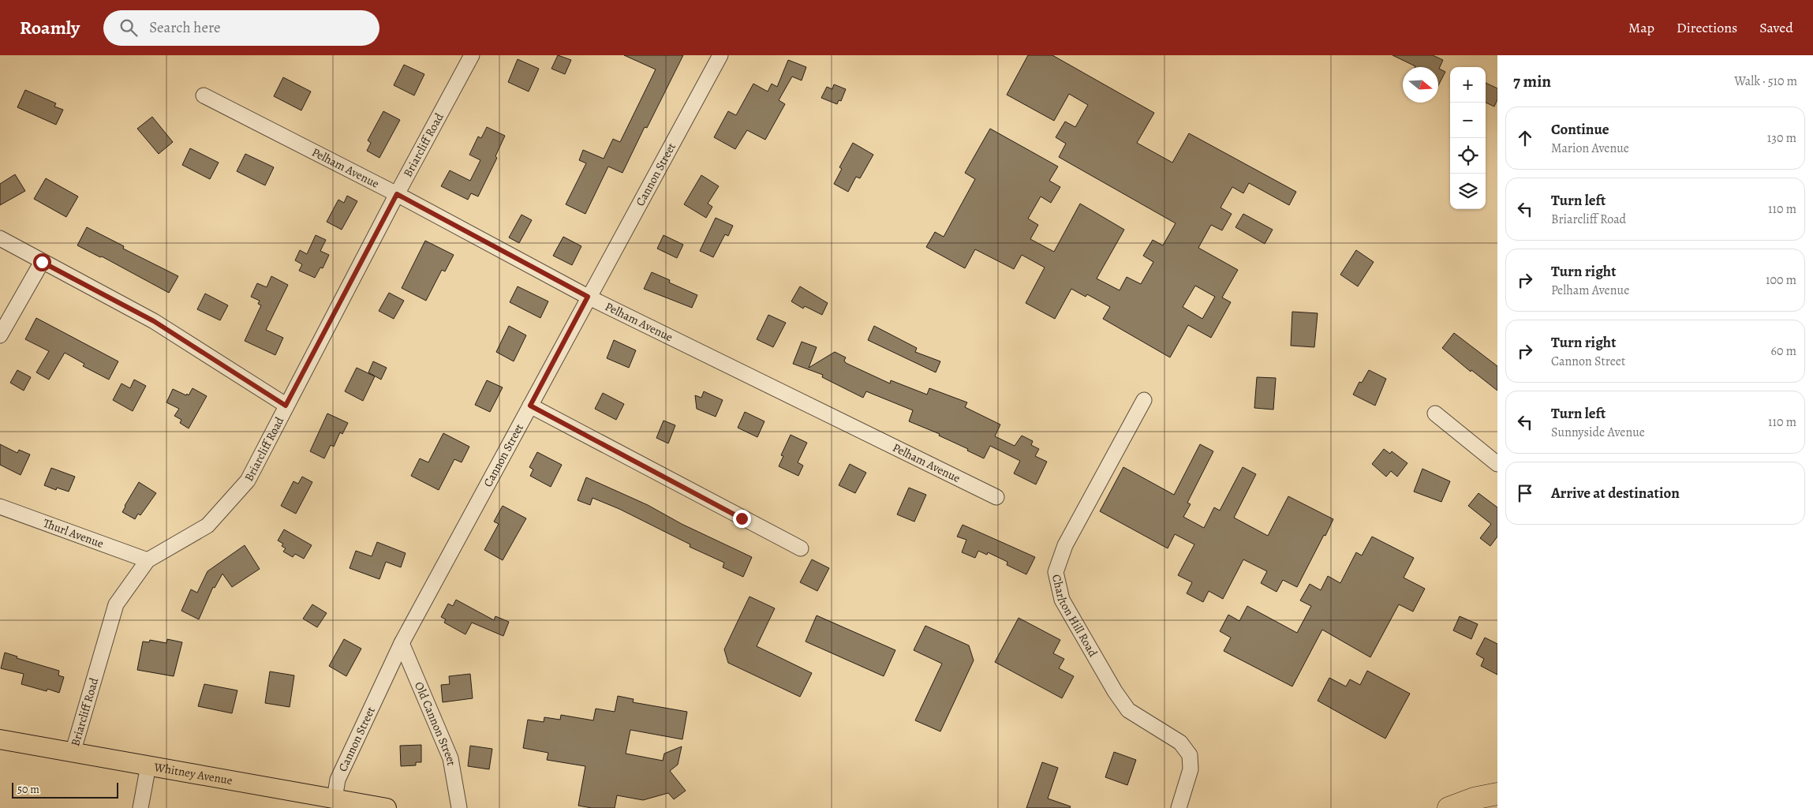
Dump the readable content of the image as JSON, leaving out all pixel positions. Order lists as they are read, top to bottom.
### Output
{
  "streets": {
    "main road": ["Whitney Avenue"],
    "street": [
      "Briarcliff Road",
      "Pelham Avenue",
      "Cannon Street",
      "Thurl Avenue",
      "Charlton Hill Road",
      "Old Cannon Street"
    ]
  },
  "crossings": [
    ["Briarcliff Road", "Pelham Avenue"],
    ["Briarcliff Road", "Thurl Avenue"],
    ["Briarcliff Road", "Whitney Avenue"],
    ["Pelham Avenue", "Cannon Street"],
    ["Cannon Street", "Old Cannon Street"],
    ["Cannon Street", "Whitney Avenue"]
  ],
  "scale_bar": "50 m",
  "north": "right",
  "page": {
    "header": "Roamly",
    "search": "Search here",
    "nav": ["Map", "Directions", "Saved"],
    "heading": ["7 min", "Walk · 510 m"],
    "map_buttons": ["+", "−"],
    "list": [
      ["Continue", "Marion Avenue", "130 m"],
      ["Turn left", "Briarcliff Road", "110 m"],
      ["Turn right", "Pelham Avenue", "100 m"],
      ["Turn right", "Cannon Street", "60 m"],
      ["Turn left", "Sunnyside Avenue", "110 m"],
      "Arrive at destination"
    ],
    "scale": "50 m"
  }
}
